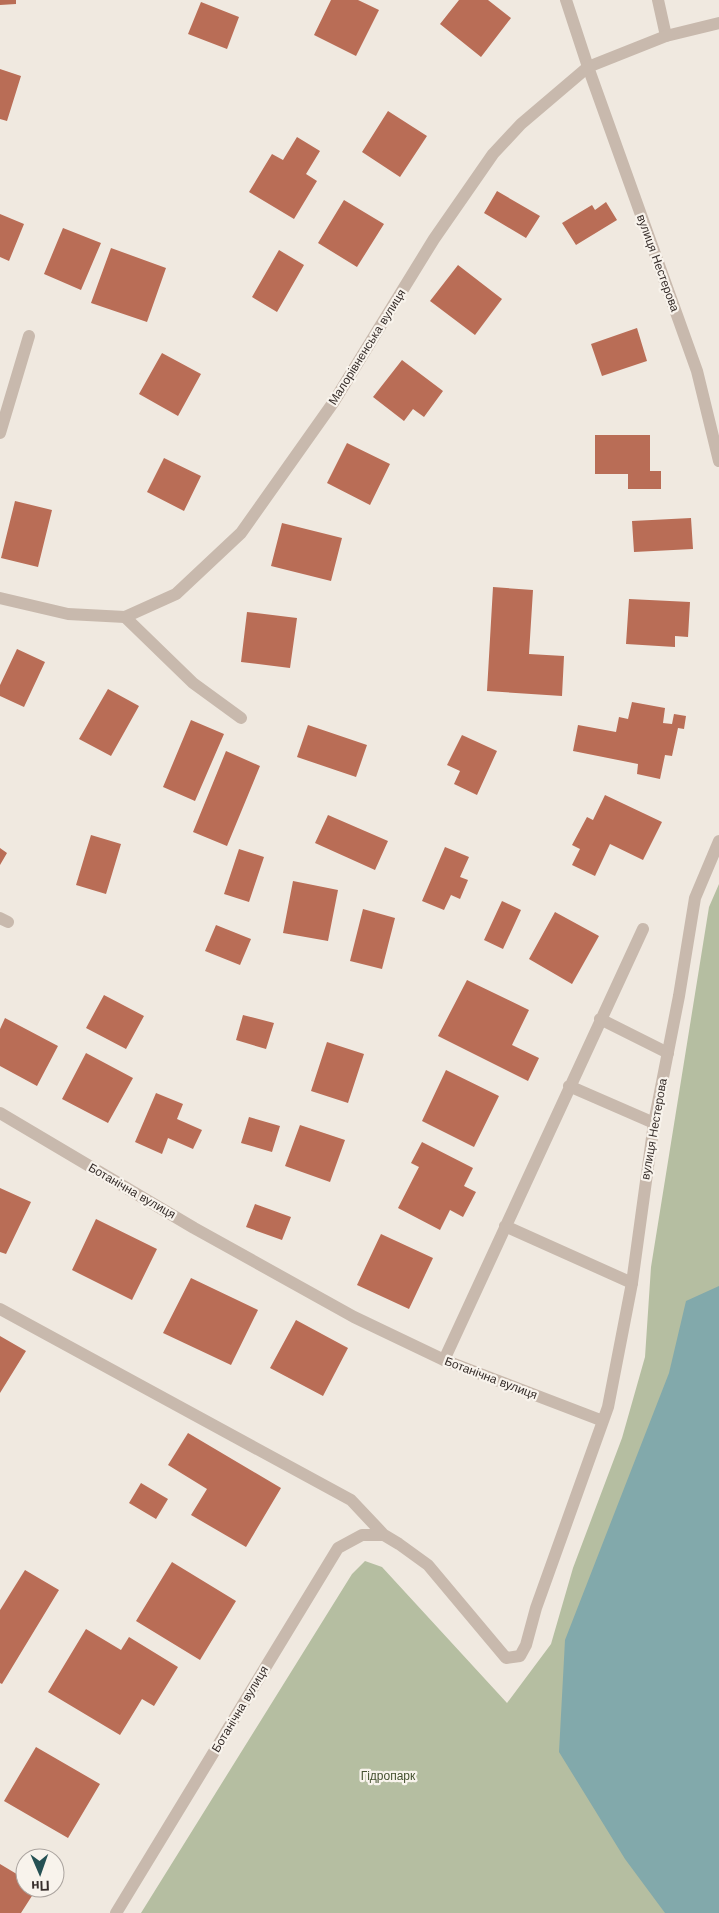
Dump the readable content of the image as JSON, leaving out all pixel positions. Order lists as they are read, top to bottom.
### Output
{
  "streets": {
    "street": ["вулиця Нестерова", "Малорівненська вулиця", "Ботанічна вулиця"]
  },
  "crossings": [
    ["вулиця Нестерова", "Малорівненська вулиця"],
    ["вулиця Нестерова", "Ботанічна вулиця"]
  ],
  "parks": ["Гідропарк"],
  "north": "bottom"
}
